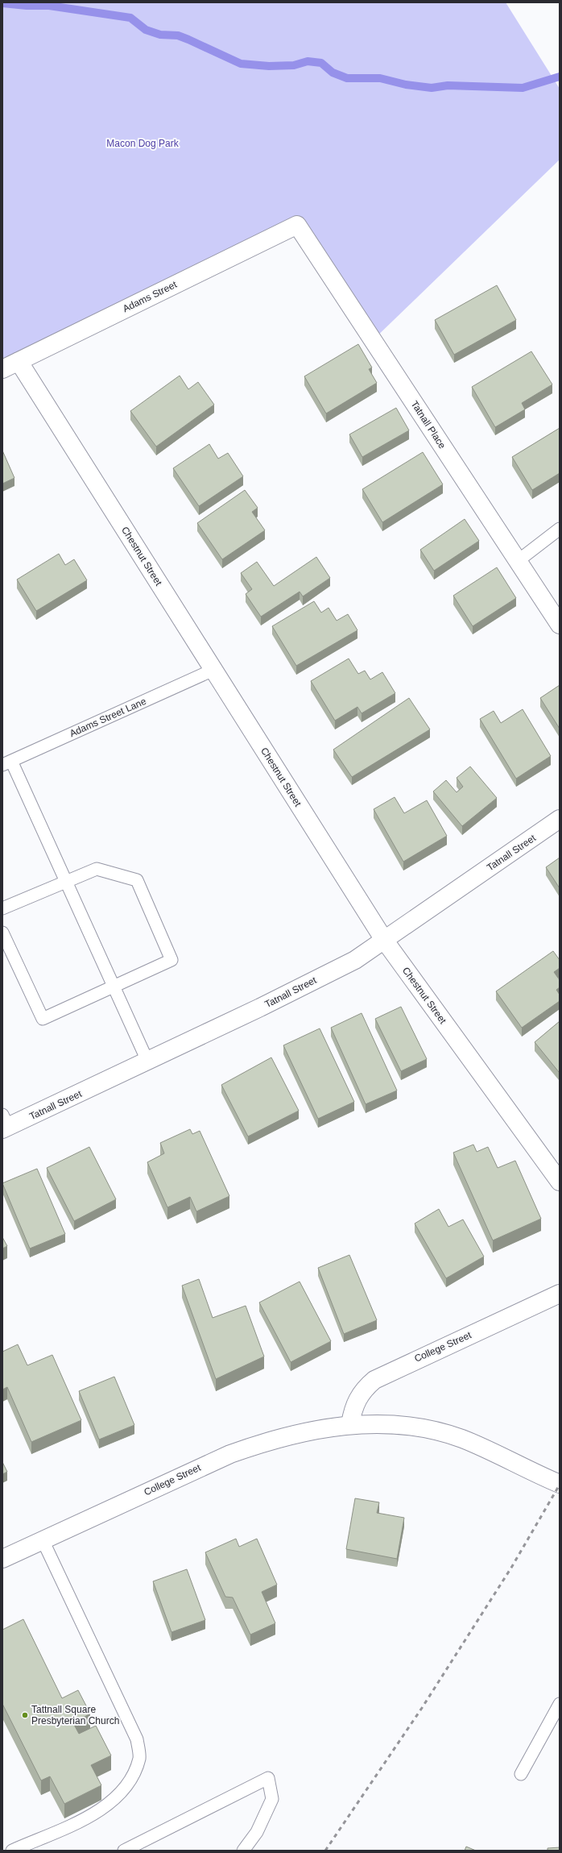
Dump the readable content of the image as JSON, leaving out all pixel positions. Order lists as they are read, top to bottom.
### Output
{
  "streets": {
    "street": [
      "Adams Street",
      "Tatnall Place",
      "Chestnut Street",
      "Tatnall Street",
      "College Street"
    ],
    "lane": ["Adams Street Lane"]
  },
  "crossings": [
    ["Adams Street", "Tatnall Place"],
    ["Adams Street", "Chestnut Street"],
    ["Chestnut Street", "Adams Street Lane"],
    ["Chestnut Street", "Tatnall Street"]
  ],
  "parks": ["Macon Dog Park"],
  "places": ["Tattnall Square Presbyterian Church"]
}
